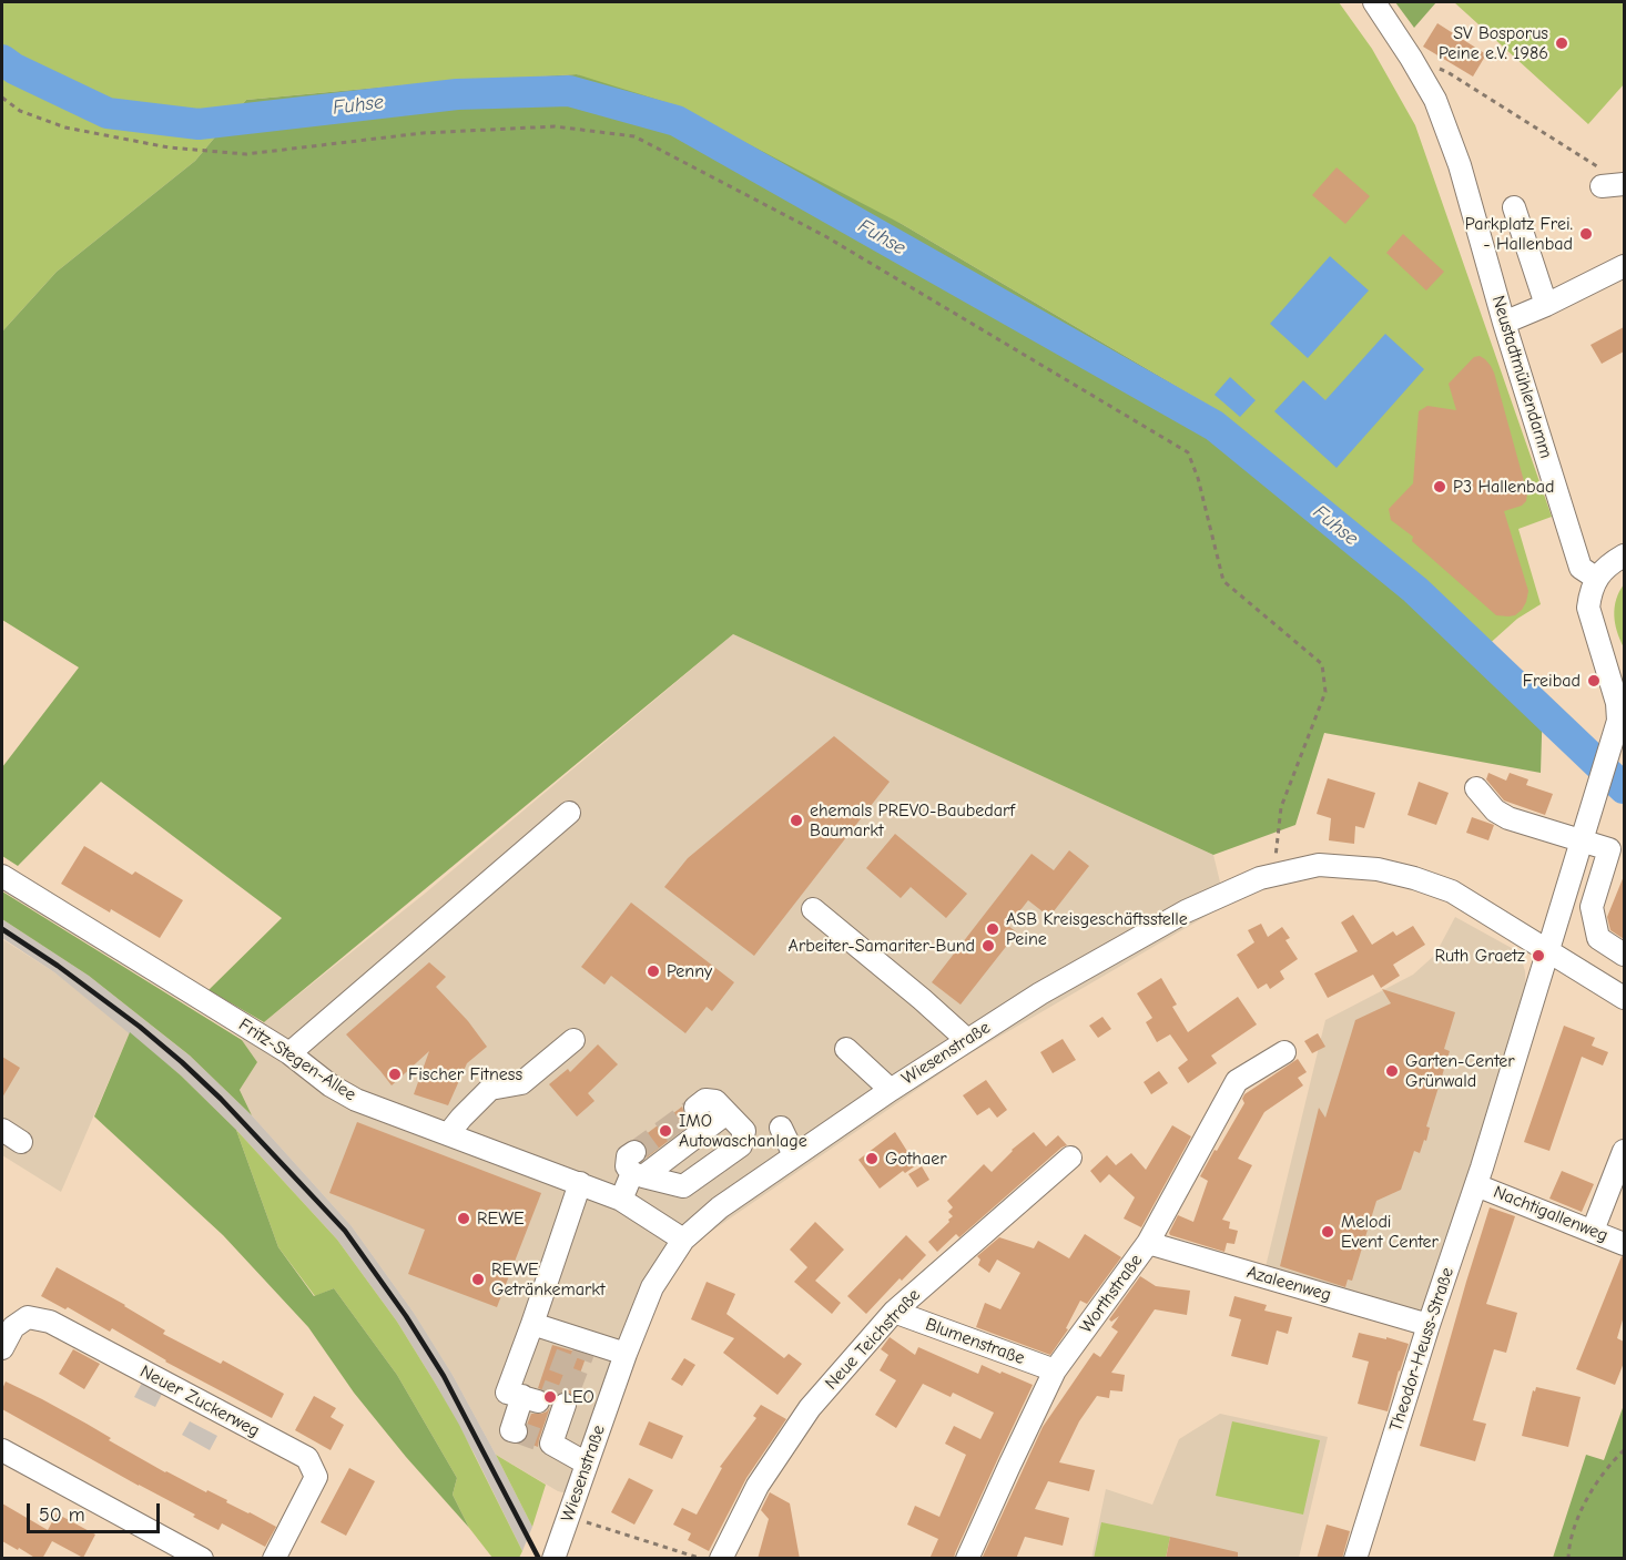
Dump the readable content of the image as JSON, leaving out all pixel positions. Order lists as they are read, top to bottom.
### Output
{
  "streets": {
    "street": [
      "Neustadtmühlendamm",
      "Wiesenstraße",
      "Fritz-Stegen-Allee",
      "Nachtigallenweg",
      "Azaleenweg",
      "Worthstraße",
      "Neue Teichstraße",
      "Blumenstraße",
      "Theodor-Heuss-Straße",
      "Neuer Zuckerweg"
    ]
  },
  "crossings": [
    ["Wiesenstraße", "Fritz-Stegen-Allee"],
    ["Wiesenstraße", "Theodor-Heuss-Straße"],
    ["Nachtigallenweg", "Theodor-Heuss-Straße"],
    ["Azaleenweg", "Worthstraße"],
    ["Azaleenweg", "Theodor-Heuss-Straße"],
    ["Worthstraße", "Blumenstraße"],
    ["Neue Teichstraße", "Blumenstraße"]
  ],
  "water": ["Fuhse"],
  "places": [
    "SV Bosporus Peine e.V. 1986",
    "Parkplatz Frei. - Hallenbad",
    "P3 Hallenbad",
    "Freibad",
    "ehemals PREVO-Baubedarf Baumarkt",
    "ASB Kreisgeschäftsstelle Peine",
    "Arbeiter-Samariter-Bund",
    "Ruth Graetz",
    "Penny",
    "Garten-Center Grünwald",
    "Fischer Fitness",
    "IMO Autowaschanlage",
    "Gothaer",
    "REWE",
    "Melodi Event Center",
    "REWE Getränkemarkt",
    "LEO"
  ],
  "scale_bar": "50 m"
}
